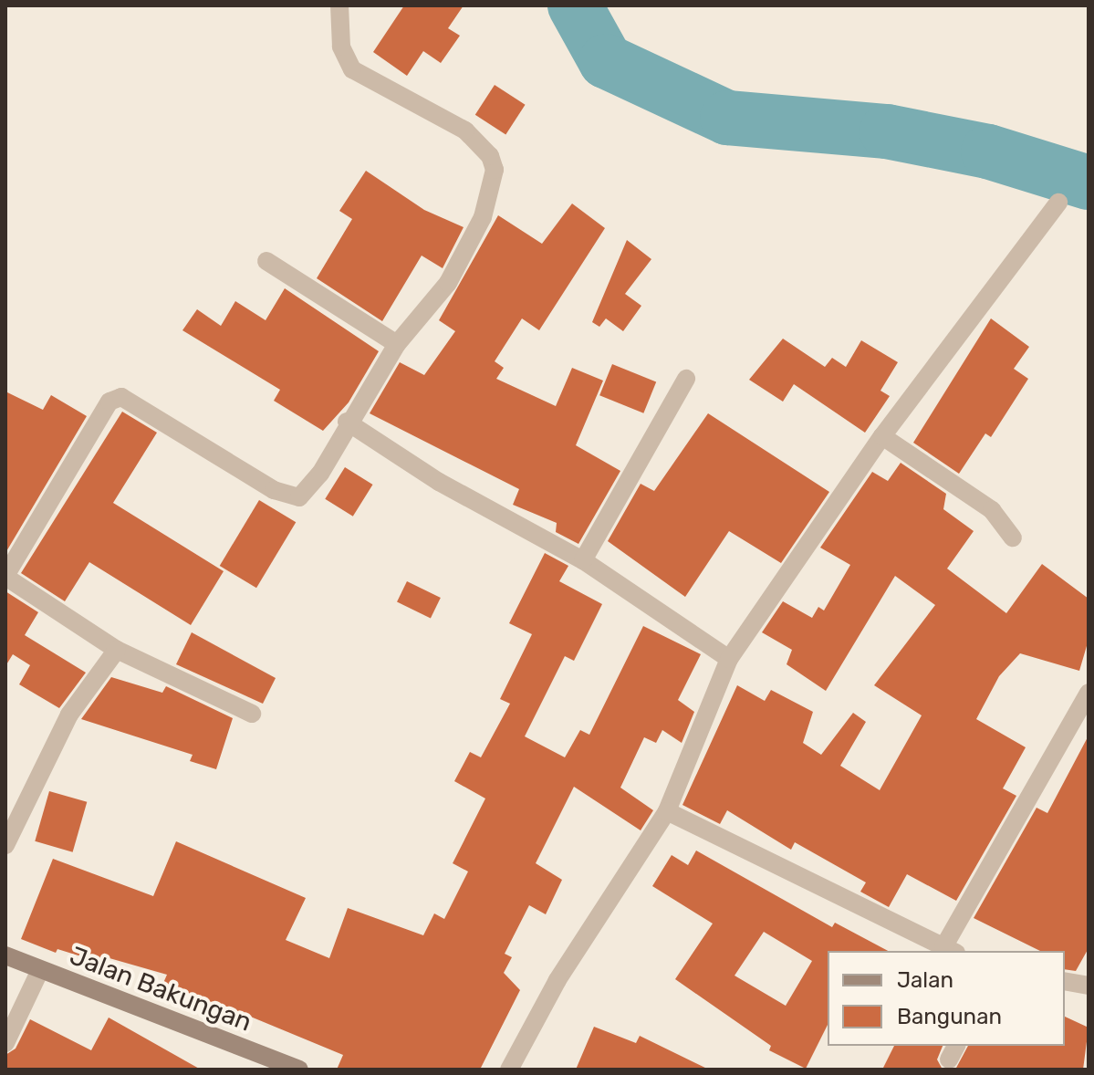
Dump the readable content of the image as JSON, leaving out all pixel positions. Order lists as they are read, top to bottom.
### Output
{
  "streets": {
    "main road": ["Jalan Bakungan"]
  },
  "legend": ["Jalan", "Bangunan"]
}
